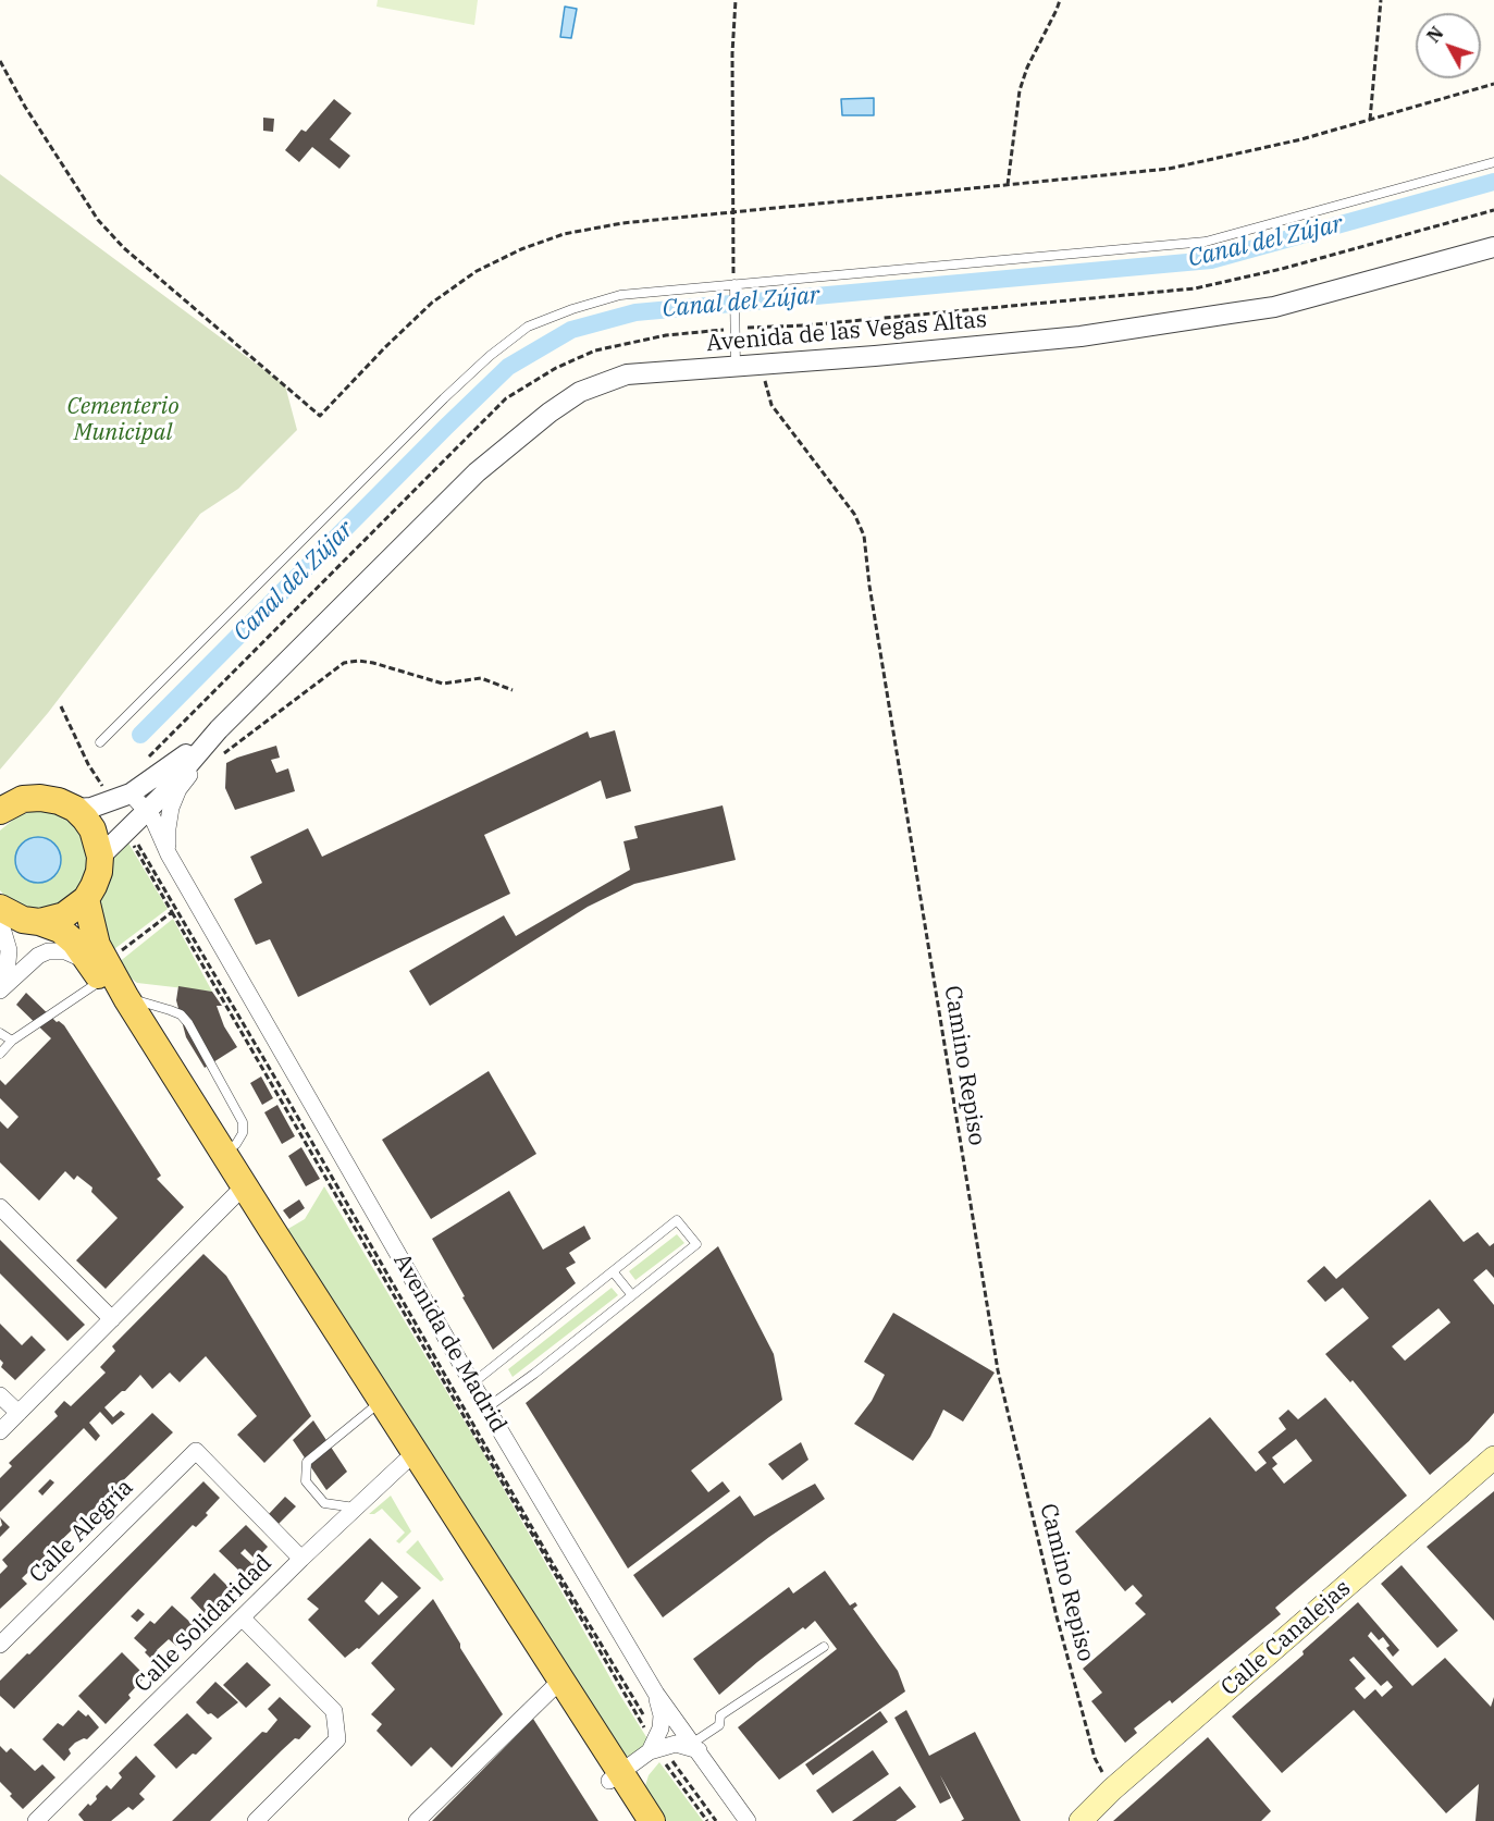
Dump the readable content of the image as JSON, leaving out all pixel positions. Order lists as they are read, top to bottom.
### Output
{
  "streets": {
    "main road": ["Calle Canalejas"],
    "street": [
      "Avenida de las Vegas Altas",
      "Avenida de Madrid",
      "Calle Alegría",
      "Calle Solidaridad"
    ],
    "path": ["Camino Repiso"]
  },
  "crossings": [
    ["Avenida de las Vegas Altas", "Camino Repiso"],
    ["Camino Repiso", "Calle Canalejas"],
    ["Calle Alegría", "Calle Solidaridad"]
  ],
  "water": ["Canal del Zújar"],
  "parks": ["Cementerio Municipal"],
  "north": "top left"
}
